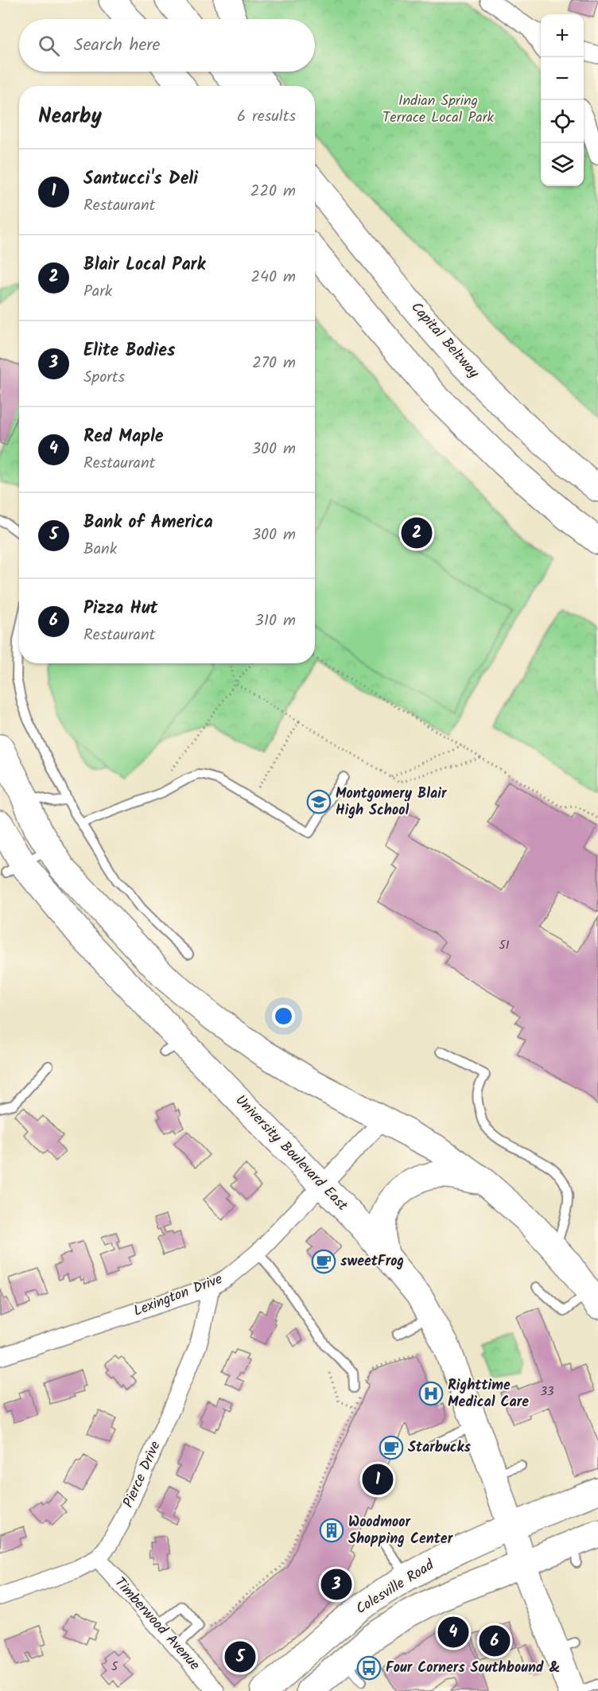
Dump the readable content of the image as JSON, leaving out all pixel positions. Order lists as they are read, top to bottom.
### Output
{
  "streets": {
    "main road": ["Capital Beltway", "University Boulevard East", "Colesville Road"],
    "street": ["Lexington Drive", "Pierce Drive", "Timberwood Avenue"]
  },
  "crossings": [
    ["University Boulevard East", "Lexington Drive"],
    ["University Boulevard East", "Colesville Road"],
    ["Lexington Drive", "Pierce Drive"],
    ["Pierce Drive", "Timberwood Avenue"]
  ],
  "parks": ["Indian Spring Terrace Local Park"],
  "places": {
    "school or university": ["Montgomery Blair High School"],
    "cafe": ["sweetFrog", "Starbucks"],
    "hospital": ["Righttime Medical Care"],
    "building": ["Woodmoor Shopping Center"],
    "bus stop": ["Four Corners Southbound &"]
  },
  "house_numbers": ["51", "33", "5"],
  "page": {
    "map_buttons": ["+", "−"],
    "search": "Search here",
    "heading": ["Nearby", "6 results"],
    "list": [
      {
        "mark": "1",
        "name": "Santucci's Deli",
        "note": "Restaurant",
        "value": "220 m"
      },
      {
        "mark": "2",
        "name": "Blair Local Park",
        "note": "Park",
        "value": "240 m"
      },
      {
        "mark": "3",
        "name": "Elite Bodies",
        "note": "Sports",
        "value": "270 m"
      },
      {
        "mark": "4",
        "name": "Red Maple",
        "note": "Restaurant",
        "value": "300 m"
      },
      {
        "mark": "5",
        "name": "Bank of America",
        "note": "Bank",
        "value": "300 m"
      },
      {
        "mark": "6",
        "name": "Pizza Hut",
        "note": "Restaurant",
        "value": "310 m"
      }
    ],
    "pins": [
      "2",
      "1",
      "3",
      "4",
      "6",
      "5"
    ]
  }
}
